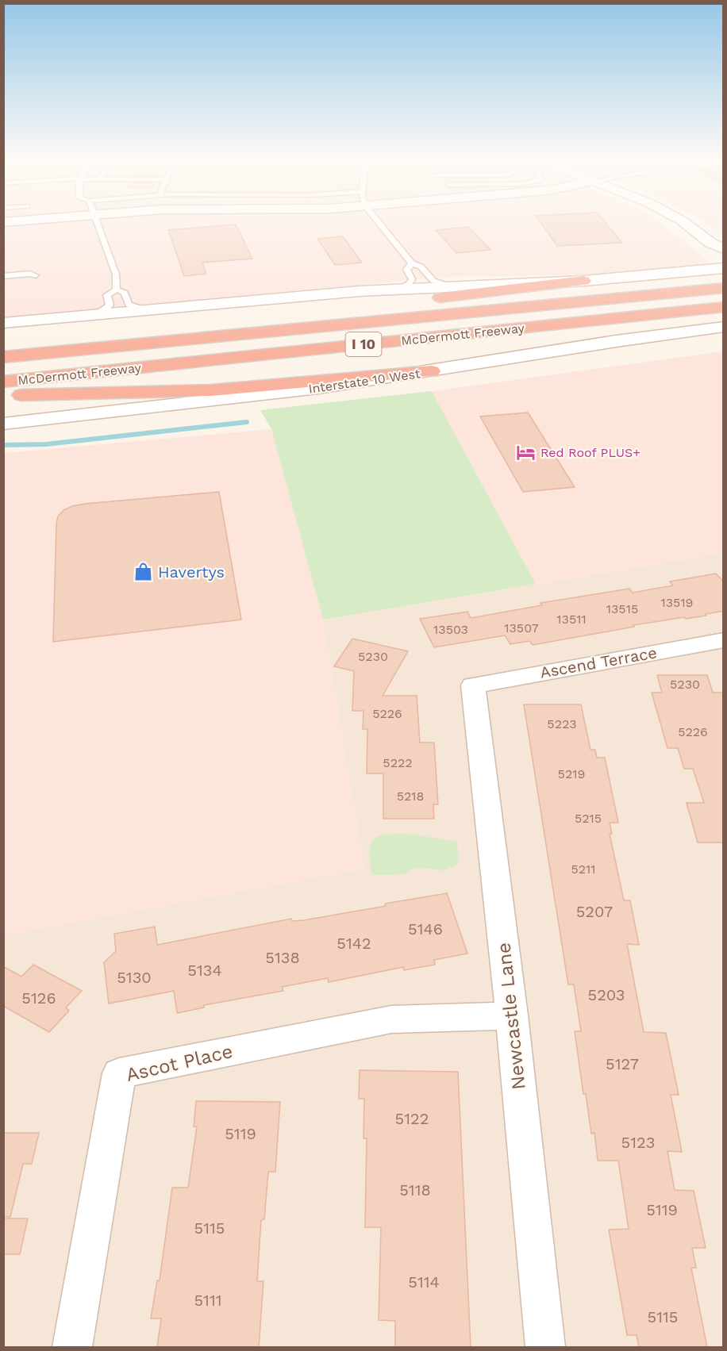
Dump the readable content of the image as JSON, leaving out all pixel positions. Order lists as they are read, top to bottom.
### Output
{
  "streets": {
    "highway": ["McDermott Freeway", "I 10"],
    "main road": ["Interstate 10 West"],
    "street": ["Ascend Terrace", "Newcastle Lane", "Ascot Place"]
  },
  "crossings": [
    ["Ascend Terrace", "Newcastle Lane"],
    ["Newcastle Lane", "Ascot Place"]
  ],
  "places": {
    "hotel": ["Red Roof PLUS+"],
    "shop": ["Havertys"]
  },
  "house_numbers": [
    "13519",
    "13515",
    "13511",
    "13507",
    "13503",
    "5230",
    "5230",
    "5226",
    "5223",
    "5226",
    "5222",
    "5219",
    "5218",
    "5215",
    "5211",
    "5207",
    "5146",
    "5142",
    "5138",
    "5134",
    "5130",
    "5203",
    "5126",
    "5127",
    "5122",
    "5119",
    "5123",
    "5118",
    "5119",
    "5115",
    "5114",
    "5111",
    "5115"
  ]
}
